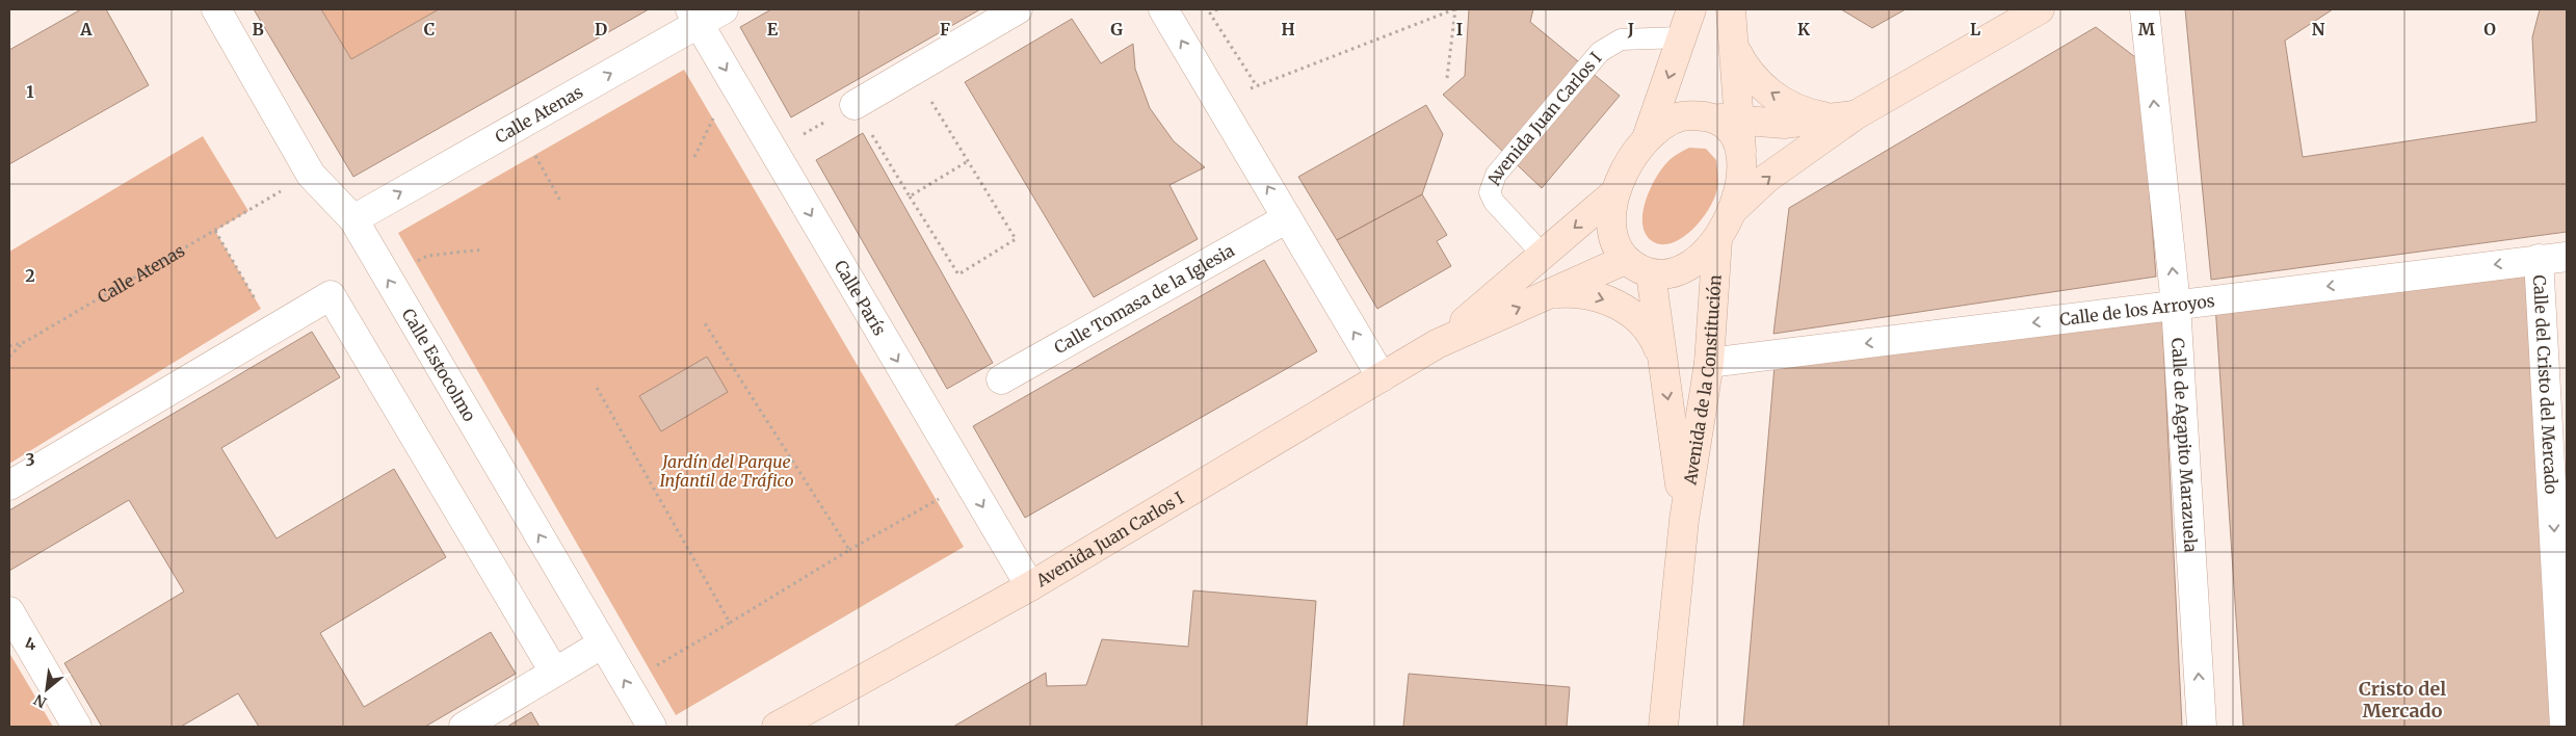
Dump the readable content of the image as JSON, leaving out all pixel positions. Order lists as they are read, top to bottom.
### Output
{
  "streets": {
    "main road": ["Avenida Juan Carlos I", "Avenida de la Constitución"],
    "street": [
      "Calle Atenas",
      "Calle París",
      "Calle Tomasa de la Iglesia",
      "Calle de los Arroyos",
      "Calle Estocolmo",
      "Calle del Cristo del Mercado",
      "Calle de Agapito Marazuela"
    ]
  },
  "crossings": [
    ["Calle Atenas", "Calle París"],
    ["Calle Atenas", "Calle Estocolmo"],
    ["Avenida Juan Carlos I", "Calle París"],
    ["Avenida Juan Carlos I", "Avenida de la Constitución"],
    ["Calle de los Arroyos", "Avenida de la Constitución"],
    ["Calle de los Arroyos", "Calle del Cristo del Mercado"],
    ["Calle de los Arroyos", "Calle de Agapito Marazuela"]
  ],
  "one_way": [
    "Calle Atenas",
    "Calle París",
    "Calle de los Arroyos",
    "Calle Estocolmo",
    "Calle del Cristo del Mercado",
    "Calle de Agapito Marazuela"
  ],
  "districts": ["Cristo del Mercado"],
  "parks": ["Jardín del Parque Infantil de Tráfico"],
  "north": "bottom left",
  "grid": {
    "columns": [
      "A",
      "B",
      "C",
      "D",
      "E",
      "F",
      "G",
      "H",
      "I",
      "J",
      "K",
      "L",
      "M",
      "N",
      "O"
    ],
    "rows": [
      "1",
      "2",
      "3",
      "4"
    ]
  }
}
